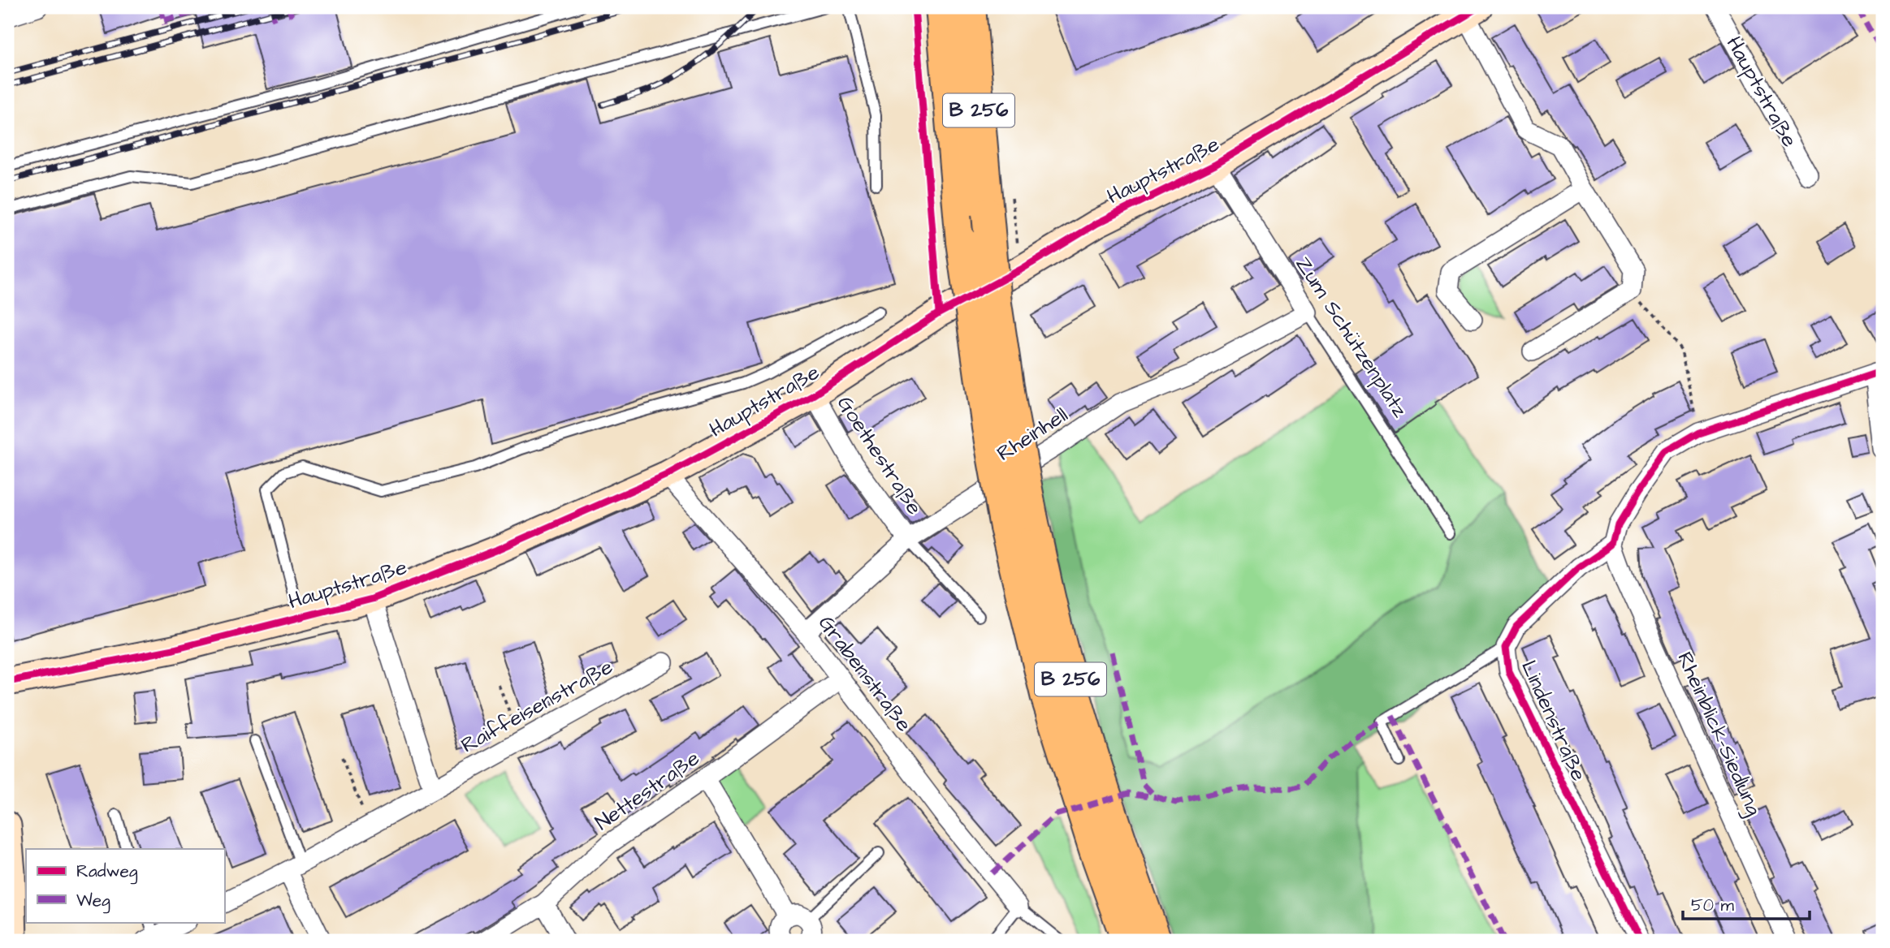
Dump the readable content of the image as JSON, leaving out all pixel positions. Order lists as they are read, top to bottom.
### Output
{
  "streets": {
    "highway": ["B 256"],
    "main road": ["Hauptstraße"],
    "street": [
      "Zum Schützenplatz",
      "Rheinhell",
      "Goethestraße",
      "Grabenstraße",
      "Raiffeisenstraße",
      "Lindenstraße",
      "Rheinblick-Siedlung",
      "Nettestraße"
    ]
  },
  "crossings": [
    ["Hauptstraße", "Zum Schützenplatz"],
    ["Hauptstraße", "Goethestraße"],
    ["Hauptstraße", "Grabenstraße"],
    ["Zum Schützenplatz", "Rheinhell"],
    ["Rheinhell", "Goethestraße"],
    ["Rheinhell", "Grabenstraße"],
    ["Grabenstraße", "Nettestraße"],
    ["Lindenstraße", "Rheinblick-Siedlung"]
  ],
  "legend": ["Radweg", "Weg"],
  "scale_bar": "50 m"
}
